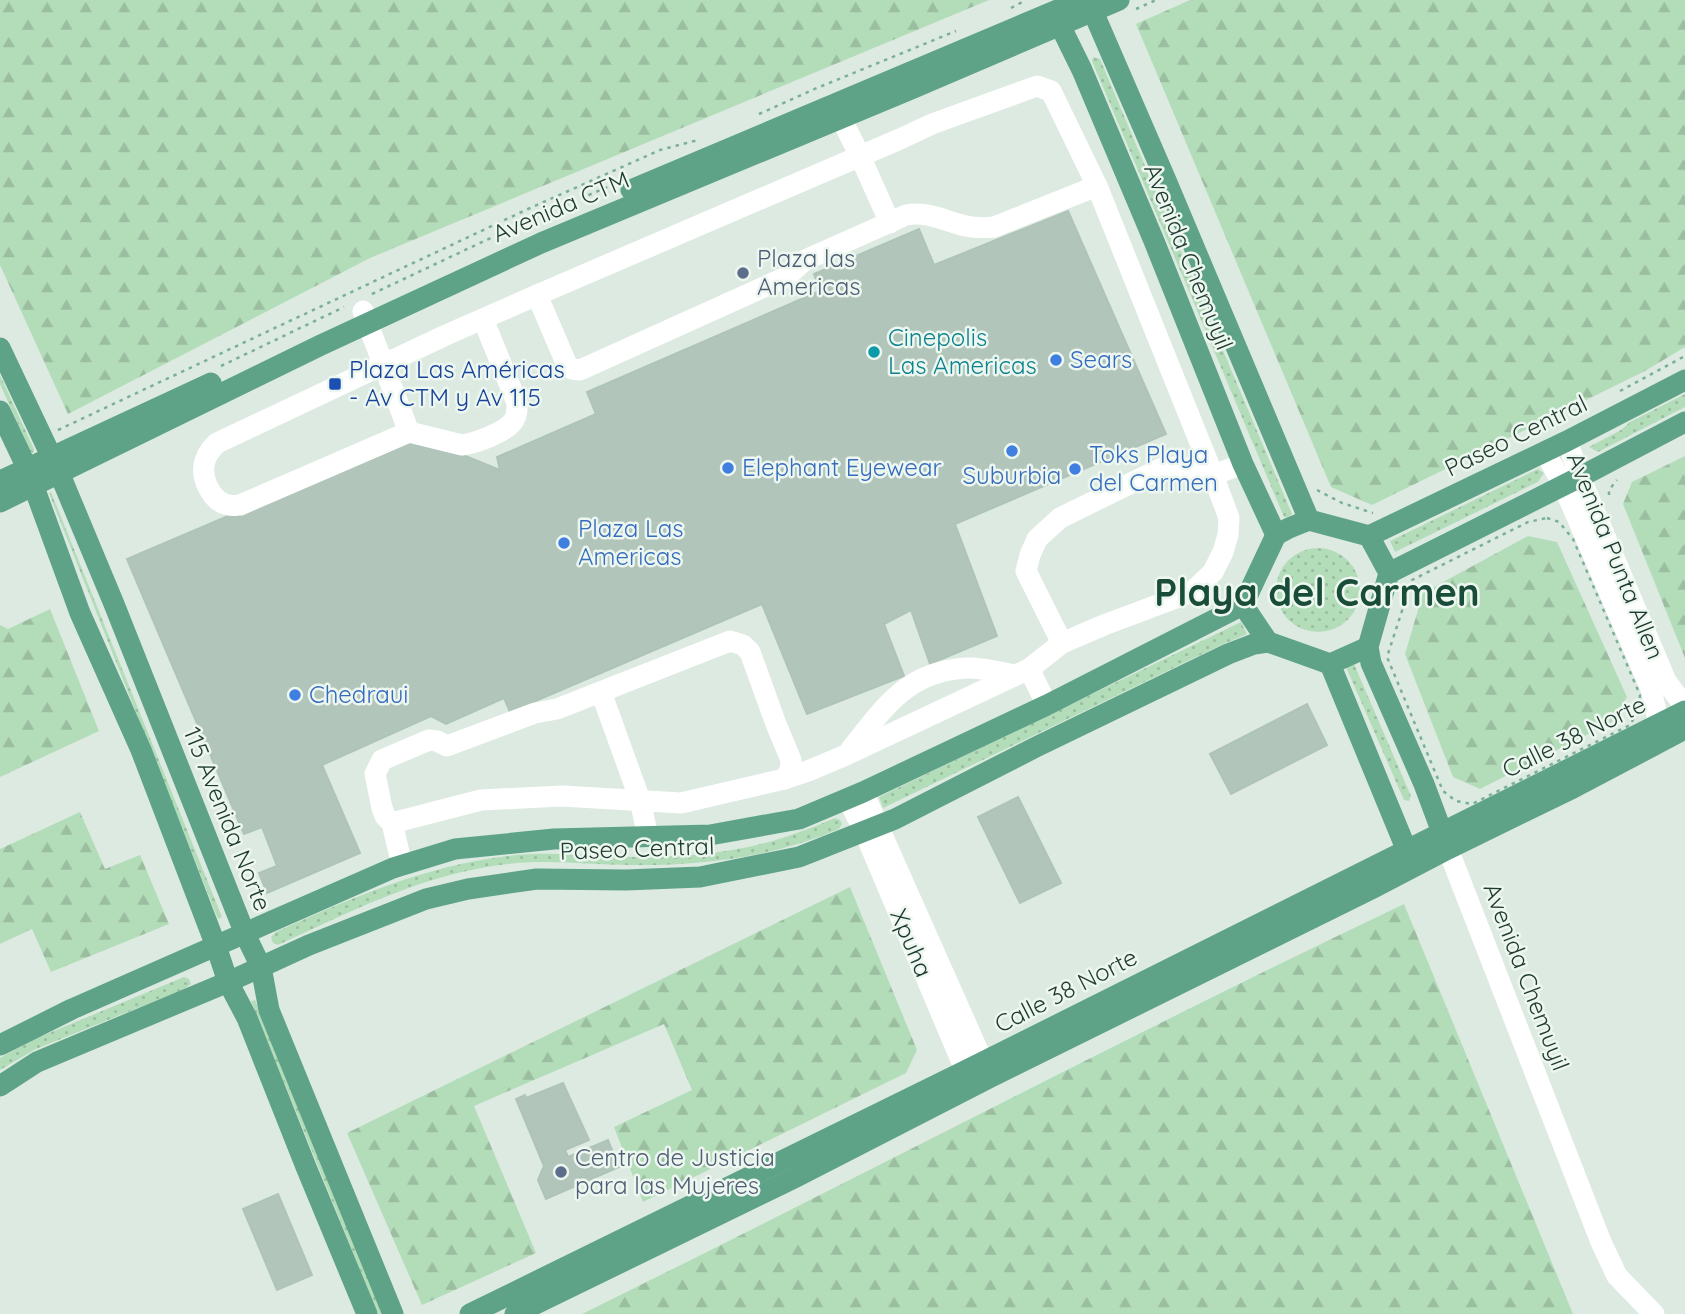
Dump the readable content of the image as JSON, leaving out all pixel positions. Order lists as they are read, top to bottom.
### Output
{
  "streets": {
    "main road": [
      "Avenida CTM",
      "Avenida Chemuyil",
      "Paseo Central",
      "Calle 38 Norte",
      "115 Avenida Norte"
    ],
    "street": ["Avenida Punta Allen", "Xpuha"]
  },
  "crossings": [
    ["Avenida CTM", "Avenida Chemuyil"],
    ["Avenida CTM", "115 Avenida Norte"],
    ["Avenida Chemuyil", "Paseo Central"],
    ["Avenida Chemuyil", "Calle 38 Norte"],
    ["Paseo Central", "Avenida Punta Allen"],
    ["Paseo Central", "115 Avenida Norte"],
    ["Paseo Central", "Xpuha"],
    ["Avenida Punta Allen", "Calle 38 Norte"],
    ["Calle 38 Norte", "Xpuha"]
  ],
  "districts": ["Playa del Carmen"],
  "places": {
    "other": [
      "Plaza las Americas",
      "Cinepolis Las Americas",
      "Sears",
      "Suburbia",
      "Elephant Eyewear",
      "Toks Playa del Carmen",
      "Plaza Las Americas",
      "Chedraui",
      "Centro de Justicia para las Mujeres"
    ],
    "transit": ["Plaza Las Américas - Av CTM y Av 115"]
  }
}
